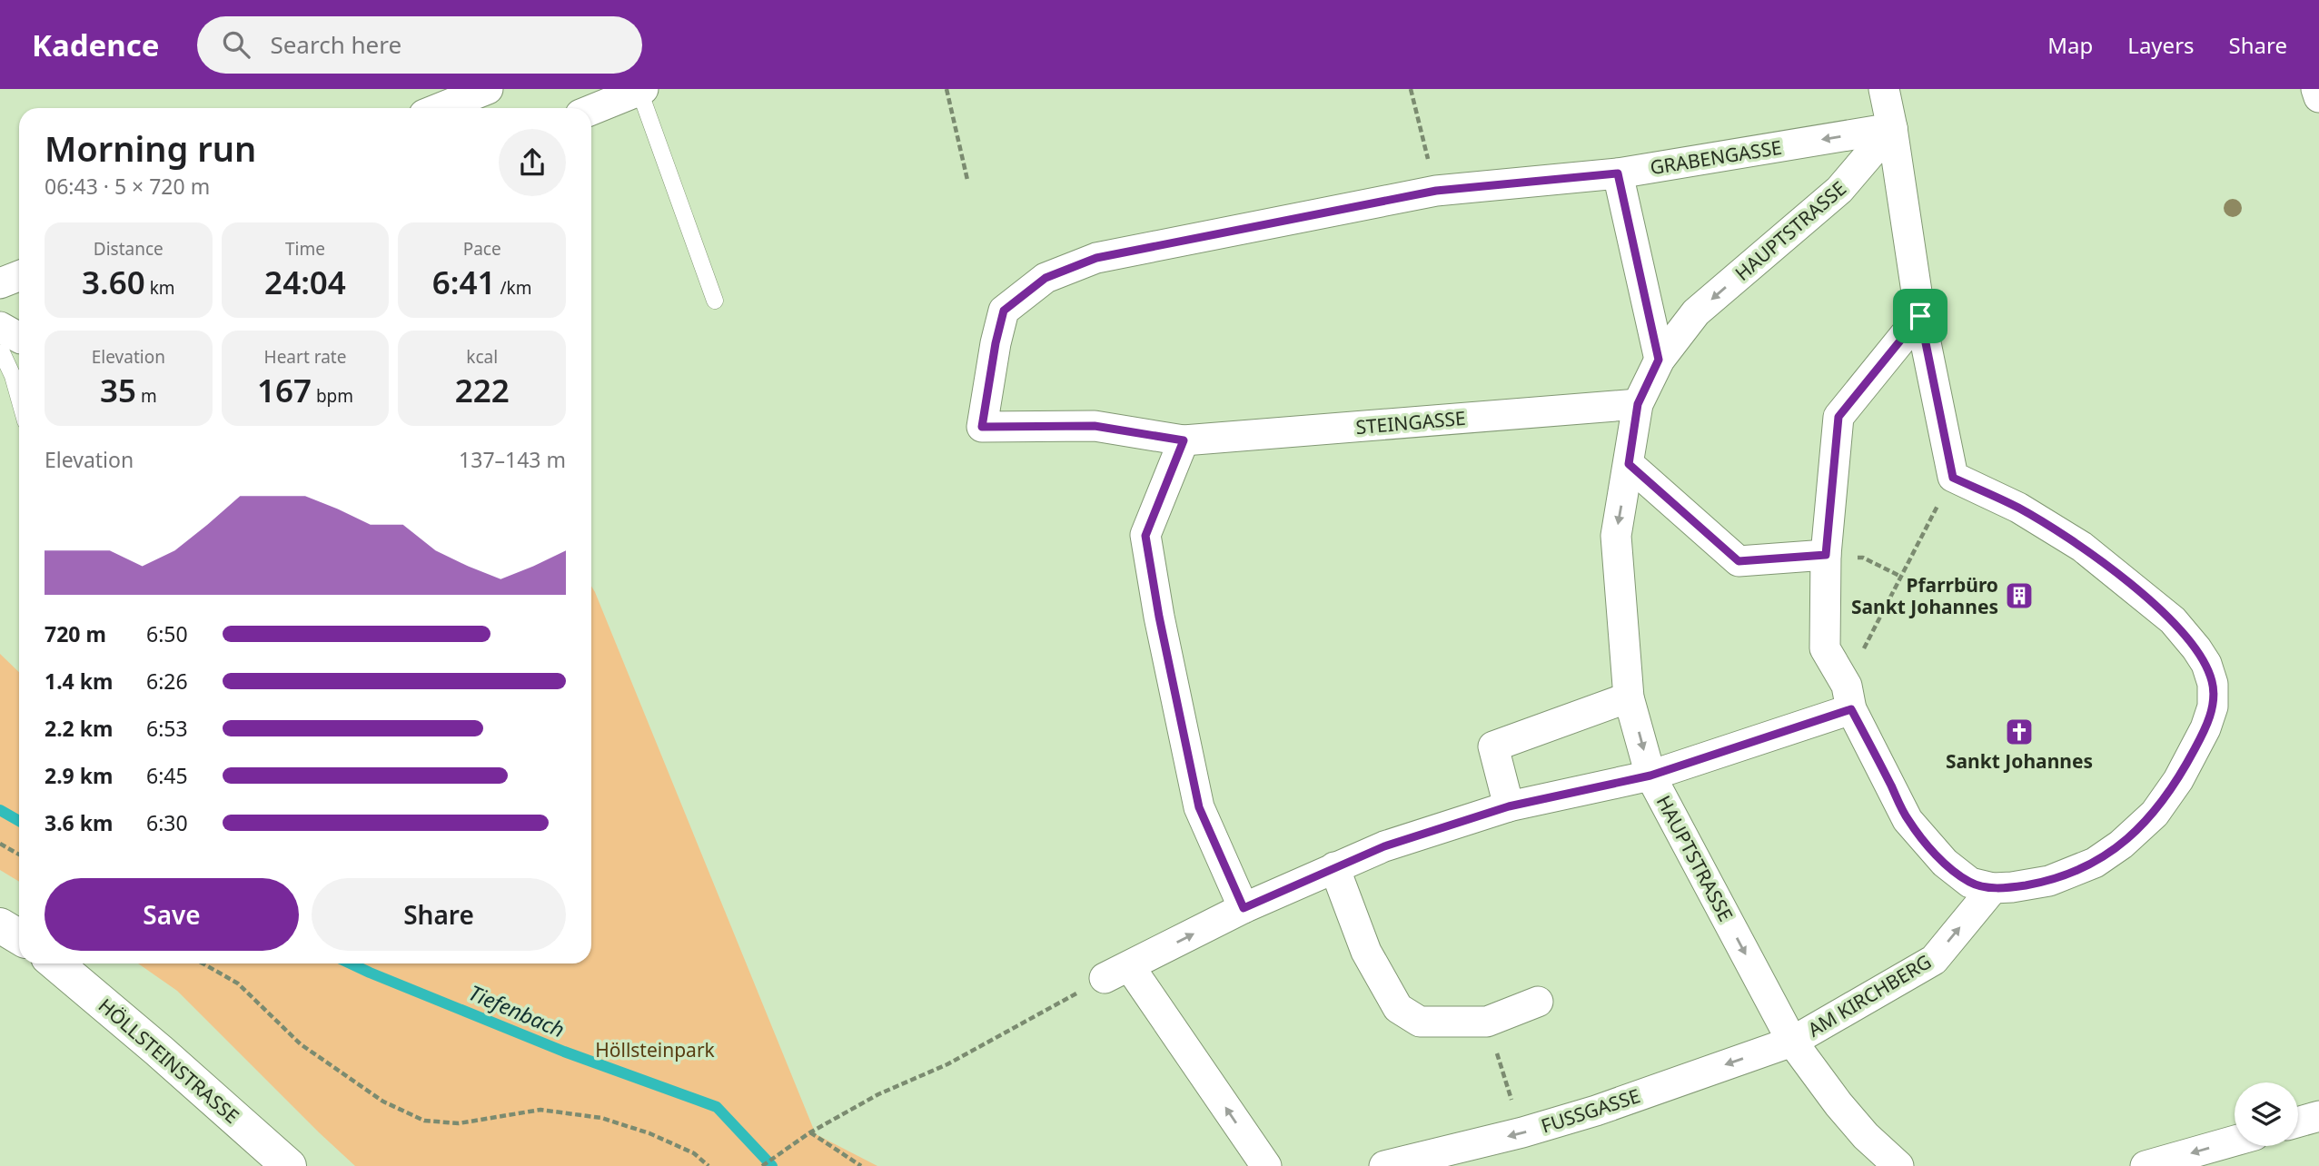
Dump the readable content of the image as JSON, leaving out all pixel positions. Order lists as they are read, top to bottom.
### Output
{
  "streets": {
    "street": [
      "GRABENGASSE",
      "HAUPTSTRASSE",
      "STEINGASSE",
      "AM KIRCHBERG",
      "HÖLLSTEINSTRASSE",
      "FUSSGASSE"
    ]
  },
  "crossings": [
    ["GRABENGASSE", "HAUPTSTRASSE"],
    ["GRABENGASSE", "STEINGASSE"],
    ["HAUPTSTRASSE", "STEINGASSE"],
    ["HAUPTSTRASSE", "AM KIRCHBERG"],
    ["HAUPTSTRASSE", "FUSSGASSE"],
    ["AM KIRCHBERG", "FUSSGASSE"]
  ],
  "one_way": ["AM KIRCHBERG", "FUSSGASSE"],
  "water": ["Tiefenbach"],
  "parks": ["Höllsteinpark"],
  "places": {
    "building": ["Pfarrbüro Sankt Johannes"],
    "church": ["Sankt Johannes"]
  },
  "page": {
    "header": "Kadence",
    "search": "Search here",
    "nav": ["Map", "Layers", "Share"],
    "heading": ["Morning run", "06:43 · 5 × 720 m"],
    "stats": [
      ["Distance", "3.60 km"],
      ["Time", "24:04"],
      ["Pace", "6:41 /km"],
      ["Elevation", "35 m"],
      ["Heart rate", "167 bpm"],
      ["kcal", "222"]
    ],
    "chart": ["Elevation", "137–143 m"],
    "list": [
      {
        "name": "720 m",
        "note": "6:50"
      },
      {
        "name": "1.4 km",
        "note": "6:26"
      },
      {
        "name": "2.2 km",
        "note": "6:53"
      },
      {
        "name": "2.9 km",
        "note": "6:45"
      },
      {
        "name": "3.6 km",
        "note": "6:30"
      }
    ],
    "buttons": ["Save", "Share"]
  }
}
